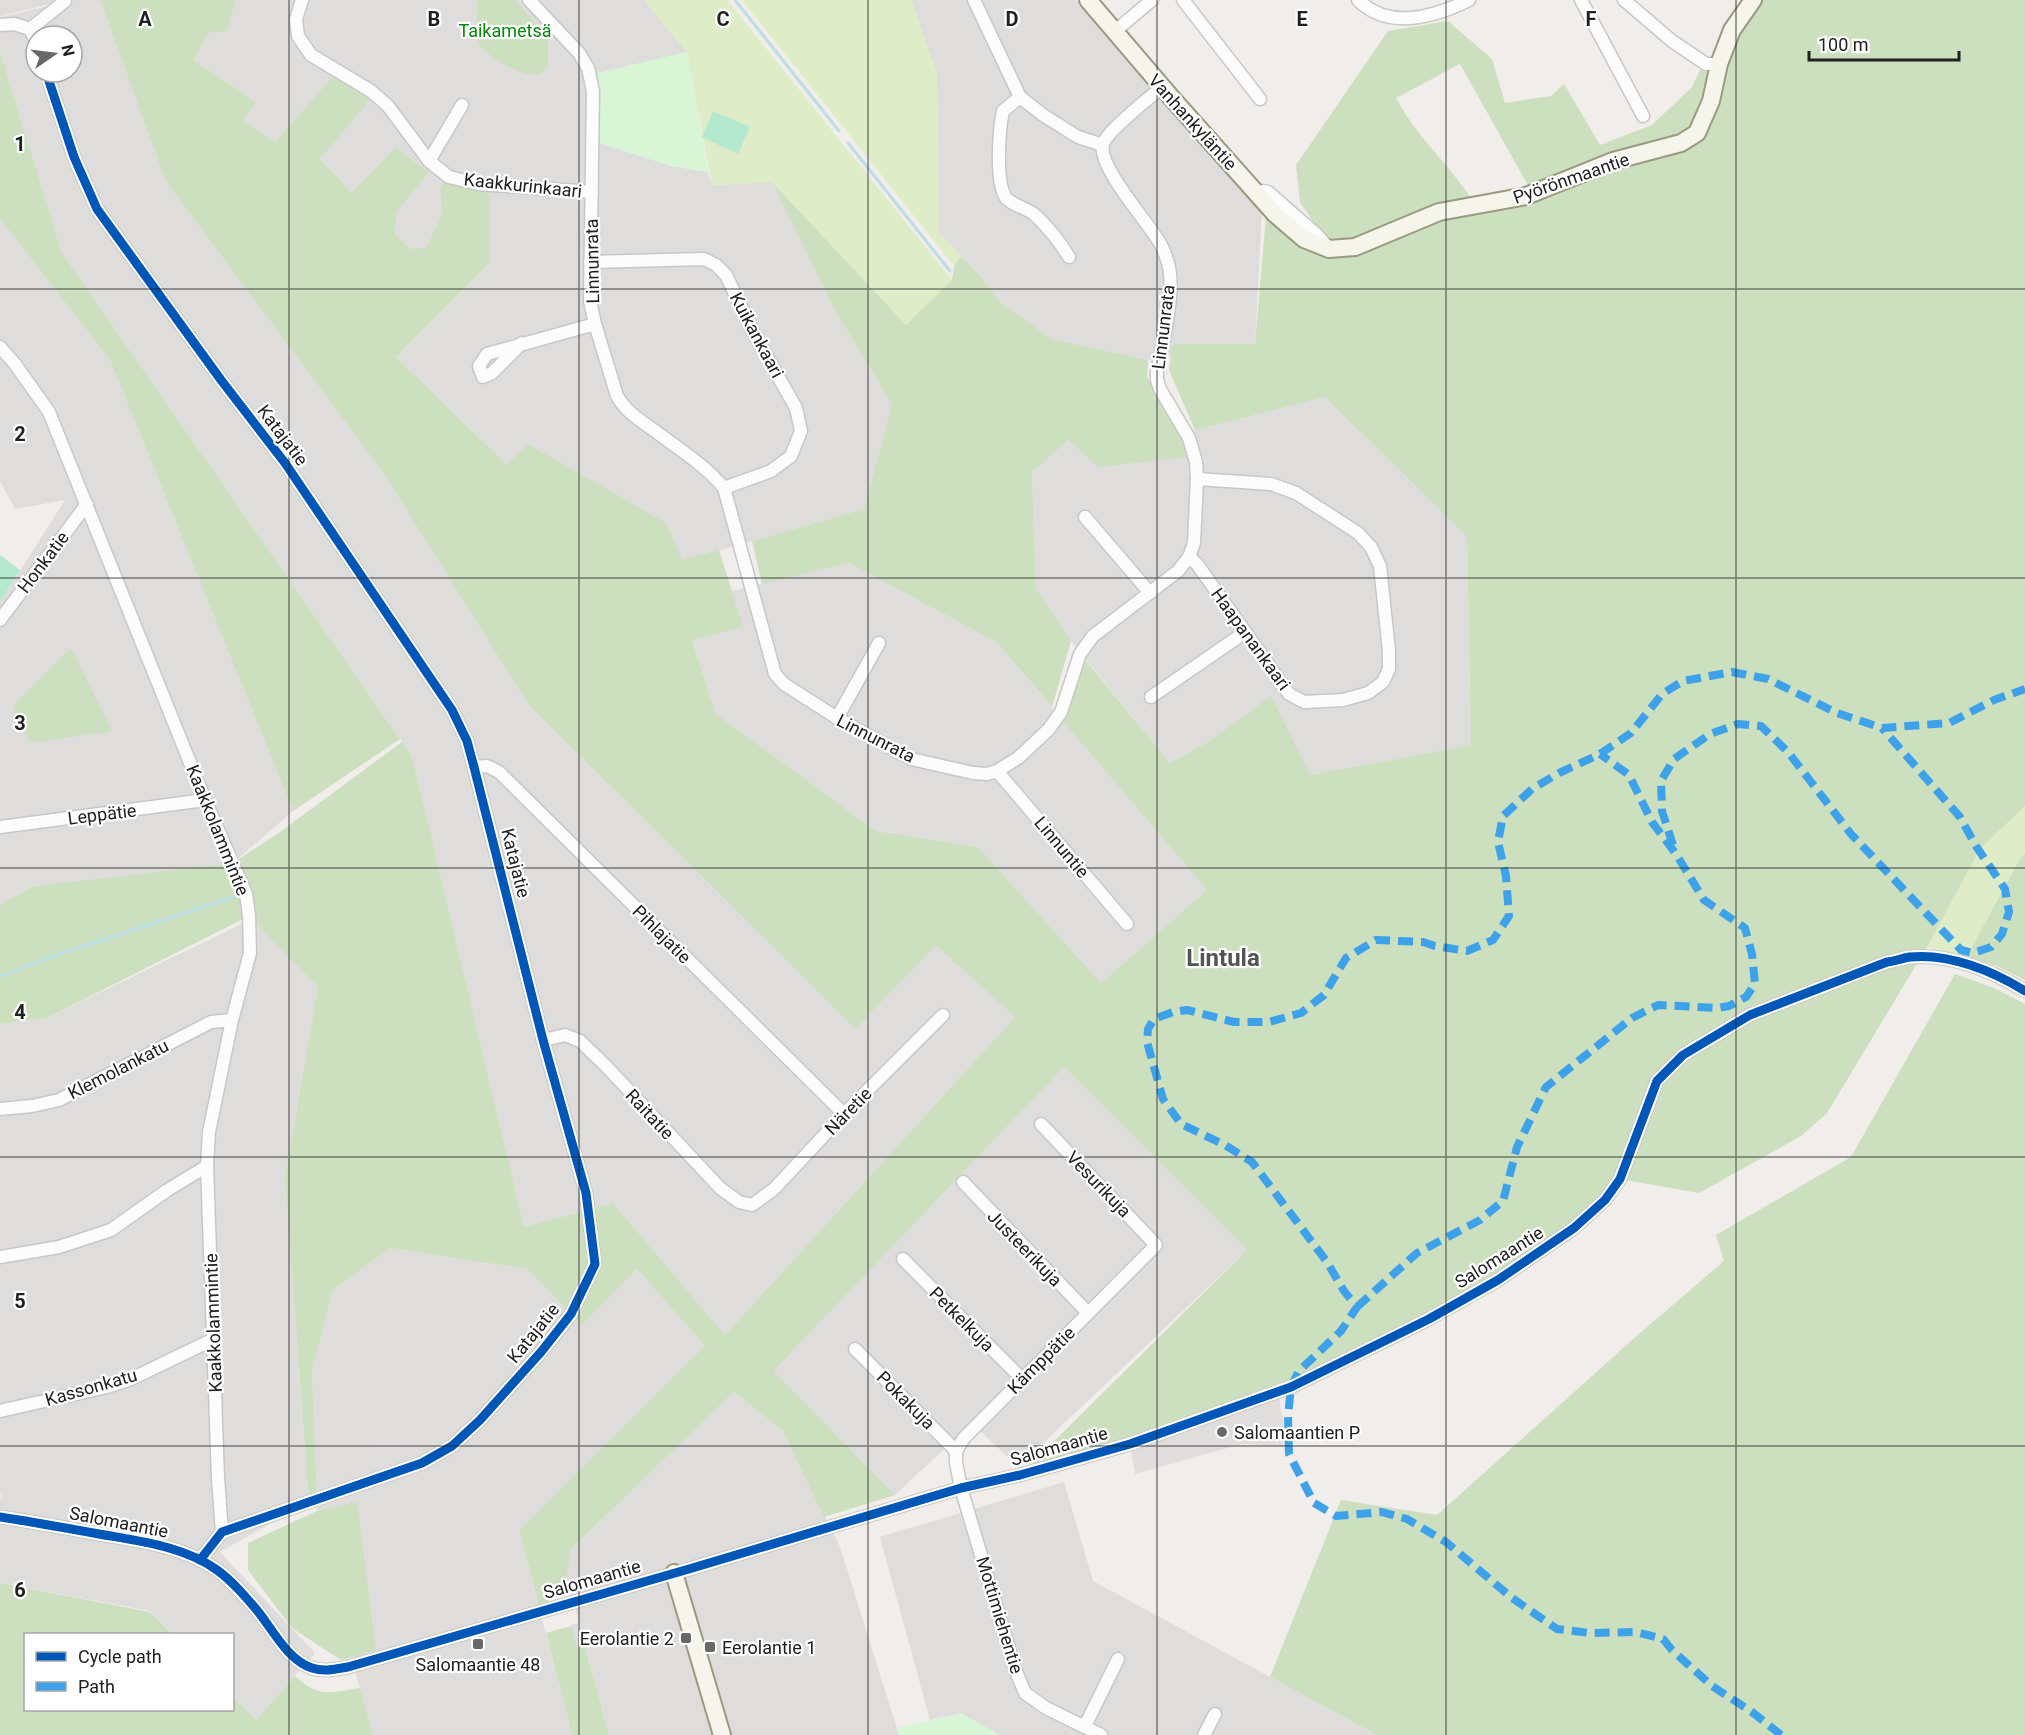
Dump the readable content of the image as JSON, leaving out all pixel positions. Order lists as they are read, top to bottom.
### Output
{
  "streets": {
    "street": [
      "Vanhankyläntie",
      "Pyörönmaantie",
      "Kaakkurinkaari",
      "Linnunrata",
      "Kuikankaari",
      "Katajatie",
      "Honkatie",
      "Haapanankaari",
      "Leppätie",
      "Kaakkolammintie",
      "Linnuntie",
      "Pihlajatie",
      "Klemolankatu",
      "Näretie",
      "Raitatie",
      "Vesurikuja",
      "Justeerikuja",
      "Salomaantie",
      "Petkelkuja",
      "Kämppätie",
      "Kassonkatu",
      "Pokakuja",
      "Mottimiehentie"
    ]
  },
  "crossings": [
    ["Vanhankyläntie", "Pyörönmaantie"],
    ["Kaakkurinkaari", "Linnunrata"],
    ["Linnunrata", "Kuikankaari"],
    ["Linnunrata", "Haapanankaari"],
    ["Linnunrata", "Linnuntie"],
    ["Katajatie", "Kaakkolammintie"],
    ["Katajatie", "Pihlajatie"],
    ["Katajatie", "Raitatie"],
    ["Honkatie", "Kaakkolammintie"],
    ["Leppätie", "Kaakkolammintie"],
    ["Kaakkolammintie", "Klemolankatu"],
    ["Kaakkolammintie", "Kassonkatu"],
    ["Pihlajatie", "Näretie"],
    ["Näretie", "Raitatie"],
    ["Vesurikuja", "Kämppätie"],
    ["Justeerikuja", "Kämppätie"],
    ["Salomaantie", "Mottimiehentie"],
    ["Petkelkuja", "Kämppätie"],
    ["Kämppätie", "Pokakuja"]
  ],
  "districts": ["Lintula"],
  "parks": ["Taikametsä"],
  "places": {
    "other": ["Salomaantien P"],
    "transit": ["Eerolantie 2", "Salomaantie 48", "Eerolantie 1"]
  },
  "legend": ["Cycle path", "Path"],
  "scale_bar": "100 m",
  "north": "right",
  "grid": {
    "columns": [
      "A",
      "B",
      "C",
      "D",
      "E",
      "F"
    ],
    "rows": [
      "1",
      "2",
      "3",
      "4",
      "5",
      "6"
    ]
  }
}
